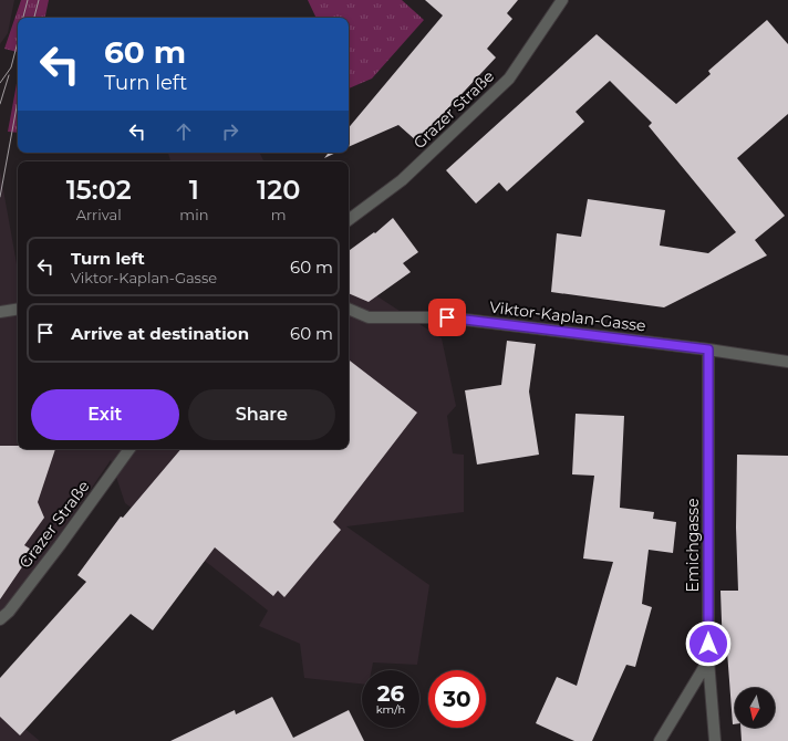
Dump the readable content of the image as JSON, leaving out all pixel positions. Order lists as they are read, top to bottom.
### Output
{
  "streets": {
    "street": ["Grazer Straße", "Viktor-Kaplan-Gasse", "Emichgasse"]
  },
  "crossings": [
    ["Viktor-Kaplan-Gasse", "Emichgasse"]
  ],
  "north": "bottom",
  "page": {
    "turn": ["60 m", "Turn left"],
    "eta": [
      "15:02",
      "Arrival",
      "1",
      "min",
      "120",
      "m"
    ],
    "list": [
      {
        "name": "Turn left",
        "note": "Viktor-Kaplan-Gasse",
        "value": "60 m"
      },
      {
        "name": "Arrive at destination",
        "value": "60 m"
      }
    ],
    "buttons": ["Exit", "Share"],
    "speed": "26 km/h",
    "limit": "30"
  }
}
